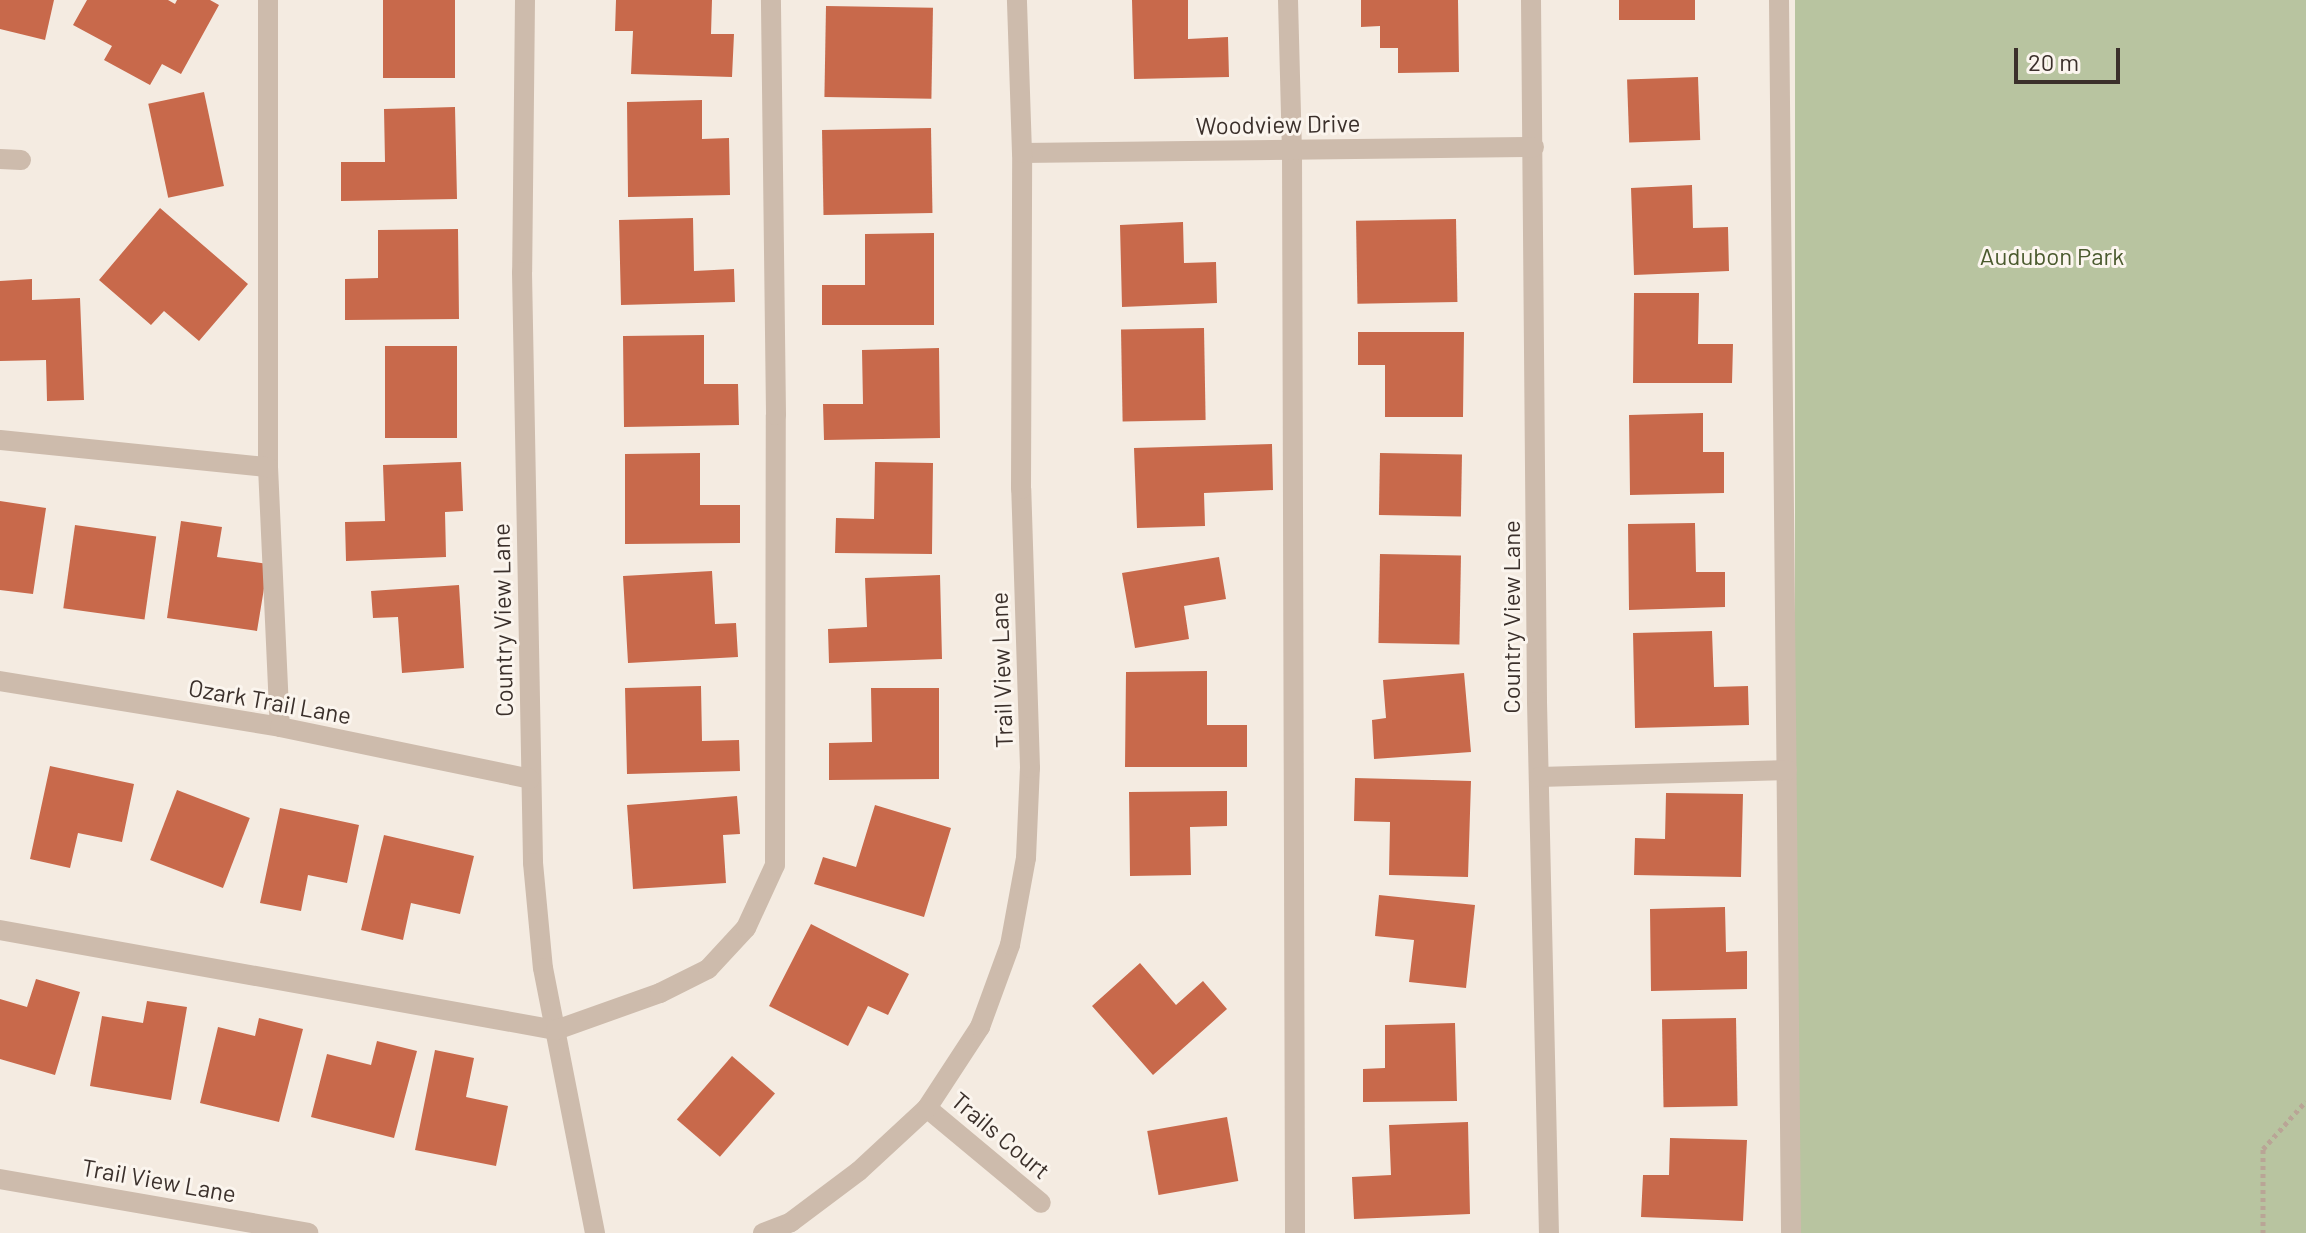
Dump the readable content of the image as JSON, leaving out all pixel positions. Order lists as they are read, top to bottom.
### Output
{
  "streets": {
    "street": [
      "Woodview Drive",
      "Country View Lane",
      "Trail View Lane",
      "Ozark Trail Lane",
      "Trails Court"
    ]
  },
  "crossings": [
    ["Woodview Drive", "Country View Lane"],
    ["Woodview Drive", "Trail View Lane"],
    ["Country View Lane", "Ozark Trail Lane"],
    ["Trail View Lane", "Trails Court"]
  ],
  "parks": ["Audubon Park"],
  "scale_bar": "20 m"
}
